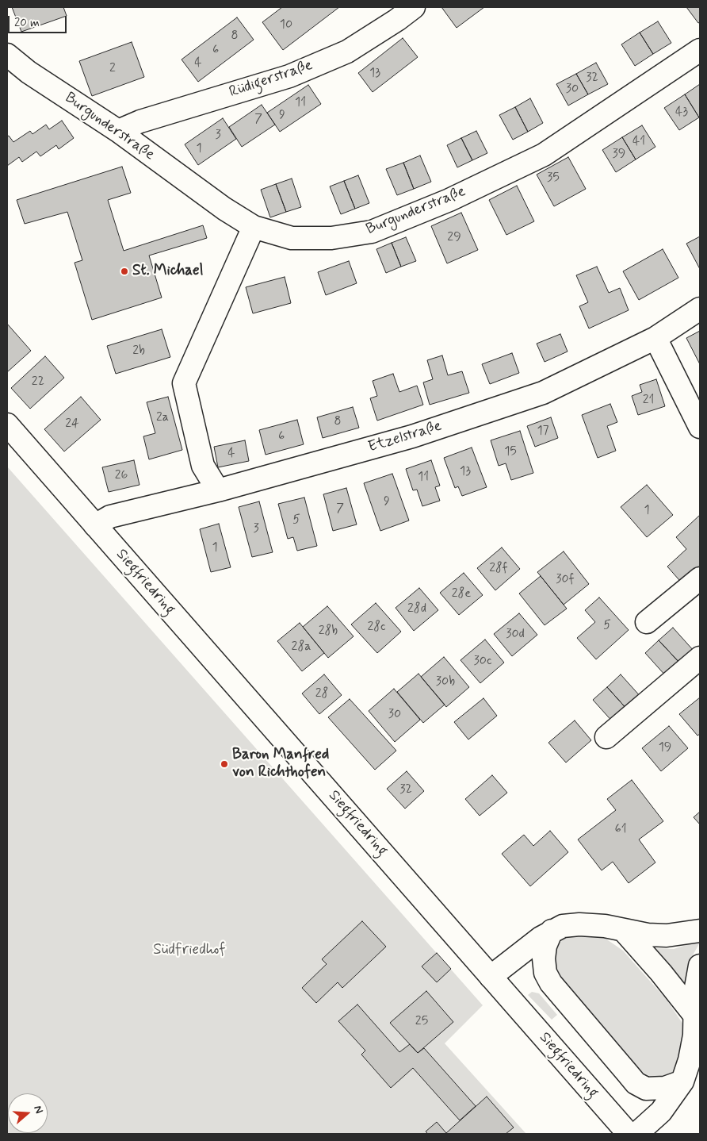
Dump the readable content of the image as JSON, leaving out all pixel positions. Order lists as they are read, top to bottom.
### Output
{
  "streets": {
    "street": [
      "Rüdigerstraße",
      "Burgunderstraße",
      "Etzelstraße",
      "Siegfriedring"
    ]
  },
  "crossings": [
    ["Rüdigerstraße", "Burgunderstraße"],
    ["Etzelstraße", "Siegfriedring"]
  ],
  "parks": ["Südfriedhof"],
  "places": ["St. Michael", "Baron Manfred von Richthofen"],
  "house_numbers": [
    "10",
    "8",
    "6",
    "4",
    "2",
    "13",
    "32",
    "30",
    "11",
    "43",
    "9",
    "7",
    "3",
    "41",
    "1",
    "39",
    "35",
    "29",
    "2b",
    "22",
    "21",
    "2a",
    "8",
    "24",
    "17",
    "6",
    "15",
    "4",
    "13",
    "26",
    "11",
    "9",
    "7",
    "1",
    "5",
    "3",
    "1",
    "28f",
    "30f",
    "28e",
    "28d",
    "5",
    "28c",
    "28b",
    "30d",
    "28a",
    "30c",
    "30b",
    "28",
    "30",
    "19",
    "32",
    "61",
    "25"
  ],
  "scale_bar": "20 m",
  "north": "right"
}
